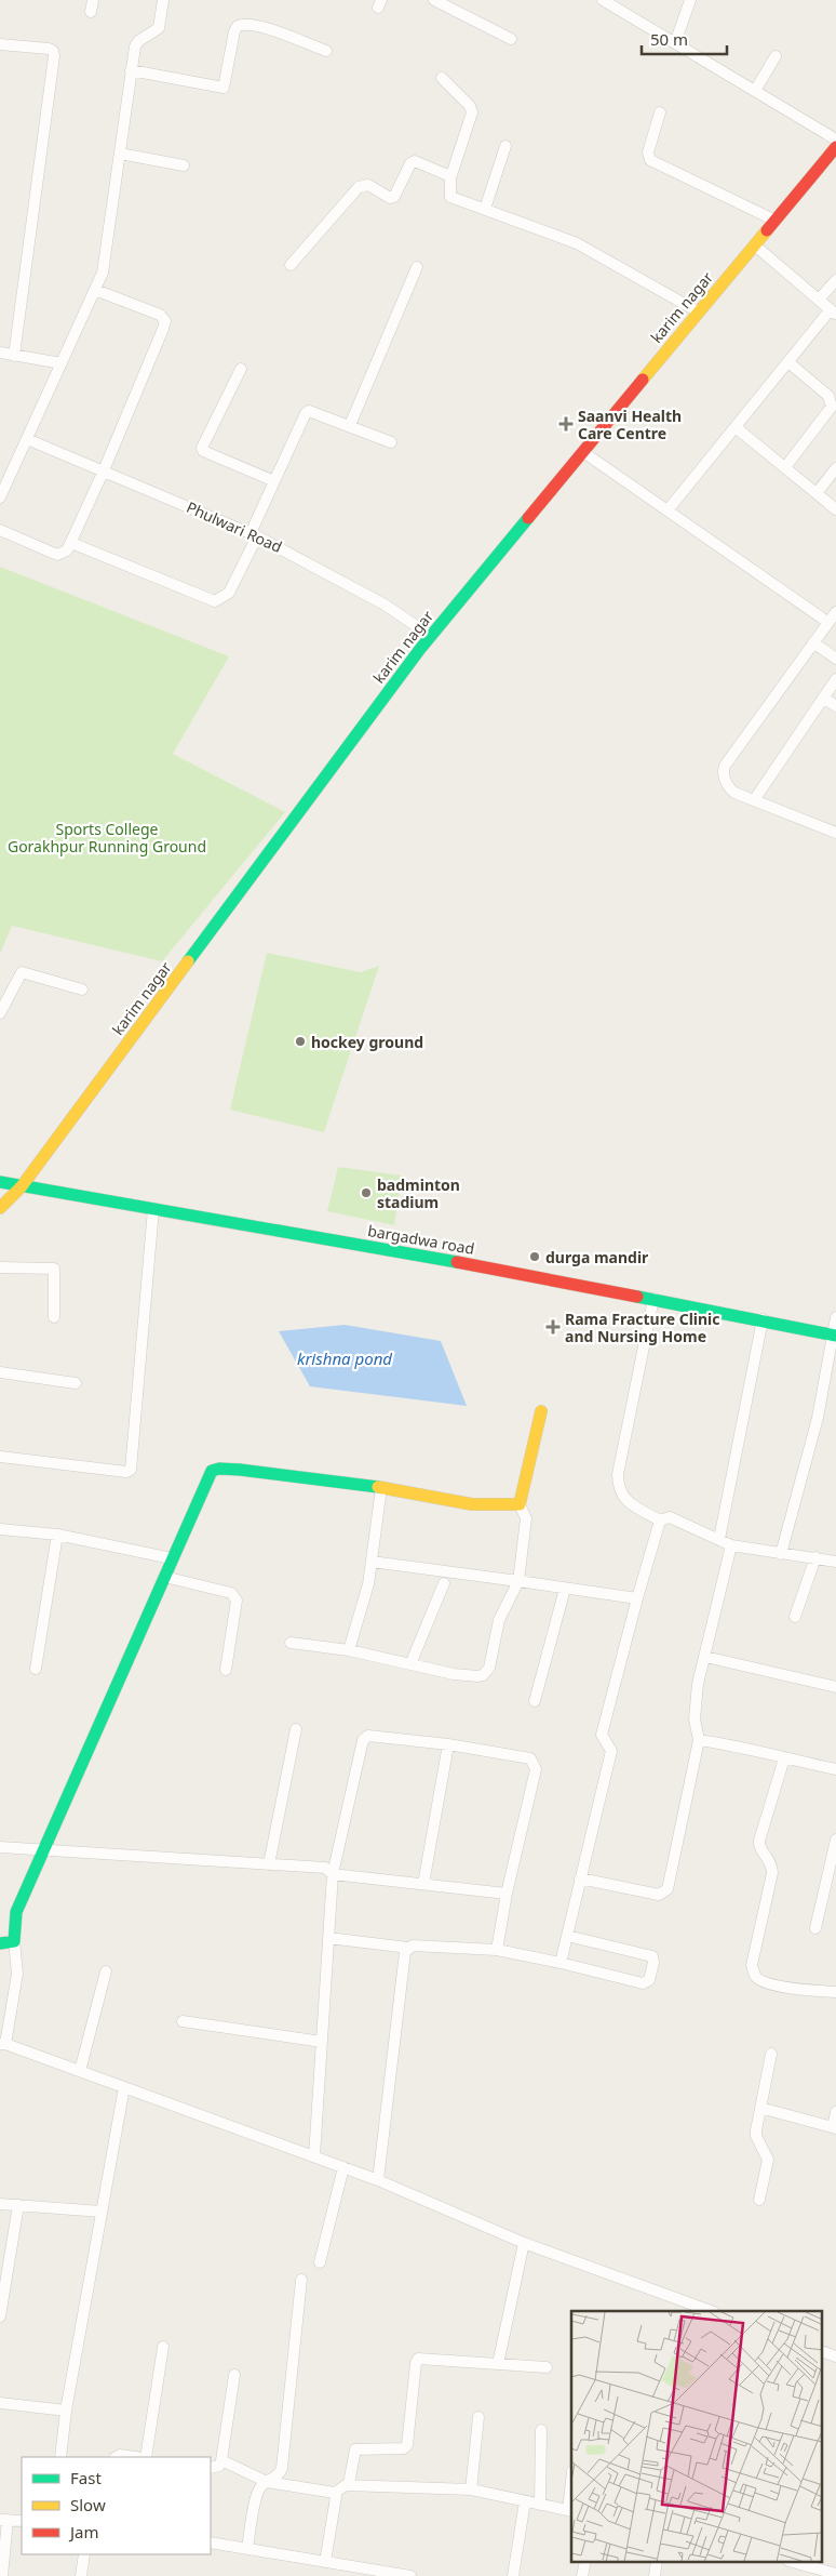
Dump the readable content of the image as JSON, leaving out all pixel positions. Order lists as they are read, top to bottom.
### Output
{
  "streets": {
    "street": ["karim nagar", "Phulwari Road", "bargadwa road"]
  },
  "crossings": [
    ["karim nagar", "Phulwari Road"],
    ["karim nagar", "bargadwa road"]
  ],
  "water": ["krishna pond"],
  "parks": ["Sports College Gorakhpur Running Ground"],
  "places": {
    "health": ["Saanvi Health Care Centre", "Rama Fracture Clinic and Nursing Home"],
    "other": ["hockey ground", "badminton stadium", "durga mandir"]
  },
  "legend": ["Fast", "Slow", "Jam"],
  "scale_bar": "50 m"
}
